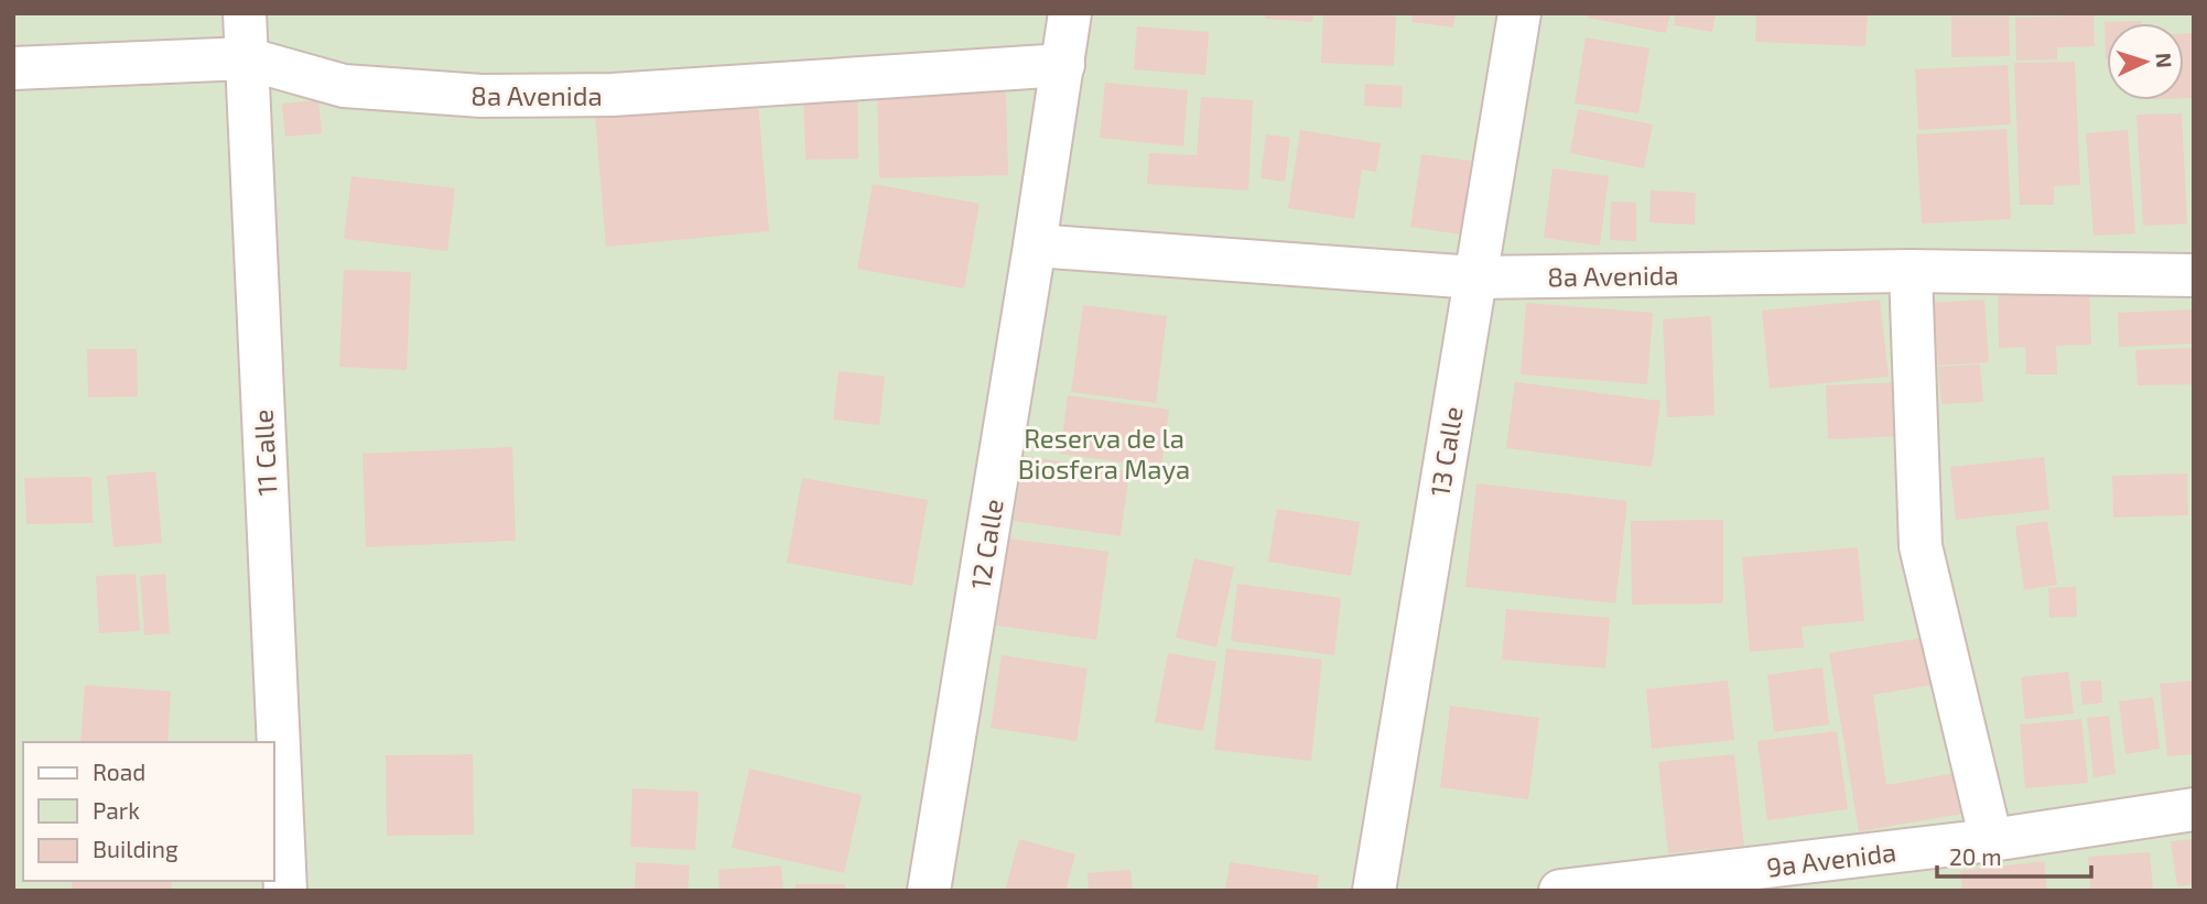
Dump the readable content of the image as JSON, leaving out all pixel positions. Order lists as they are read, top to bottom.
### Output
{
  "streets": {
    "street": [
      "8a Avenida",
      "13 Calle",
      "11 Calle",
      "12 Calle",
      "9a Avenida"
    ]
  },
  "crossings": [
    ["8a Avenida", "13 Calle"],
    ["8a Avenida", "11 Calle"],
    ["8a Avenida", "12 Calle"]
  ],
  "parks": ["Reserva de la Biosfera Maya"],
  "legend": ["Road", "Park", "Building"],
  "scale_bar": "20 m",
  "north": "right"
}
